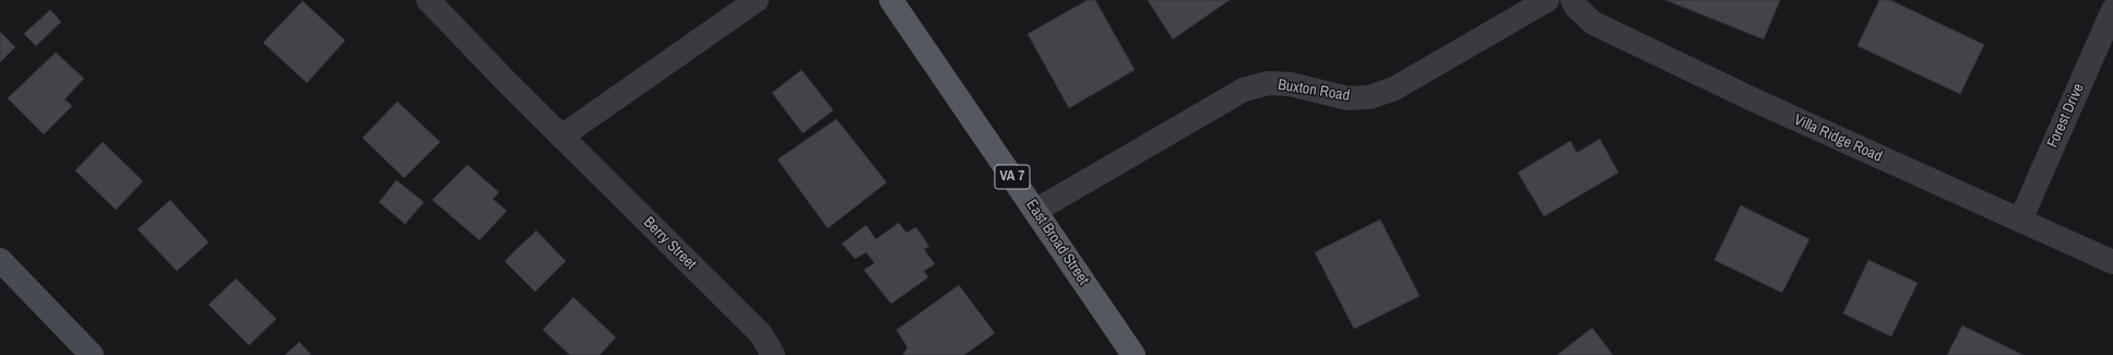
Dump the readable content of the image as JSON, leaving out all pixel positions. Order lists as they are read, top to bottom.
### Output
{
  "streets": {
    "main road": ["VA 7", "East Broad Street"],
    "street": [
      "Buxton Road",
      "Forest Drive",
      "Villa Ridge Road",
      "Berry Street"
    ]
  },
  "crossings": [
    ["Buxton Road", "East Broad Street"],
    ["Forest Drive", "Villa Ridge Road"]
  ]
}
